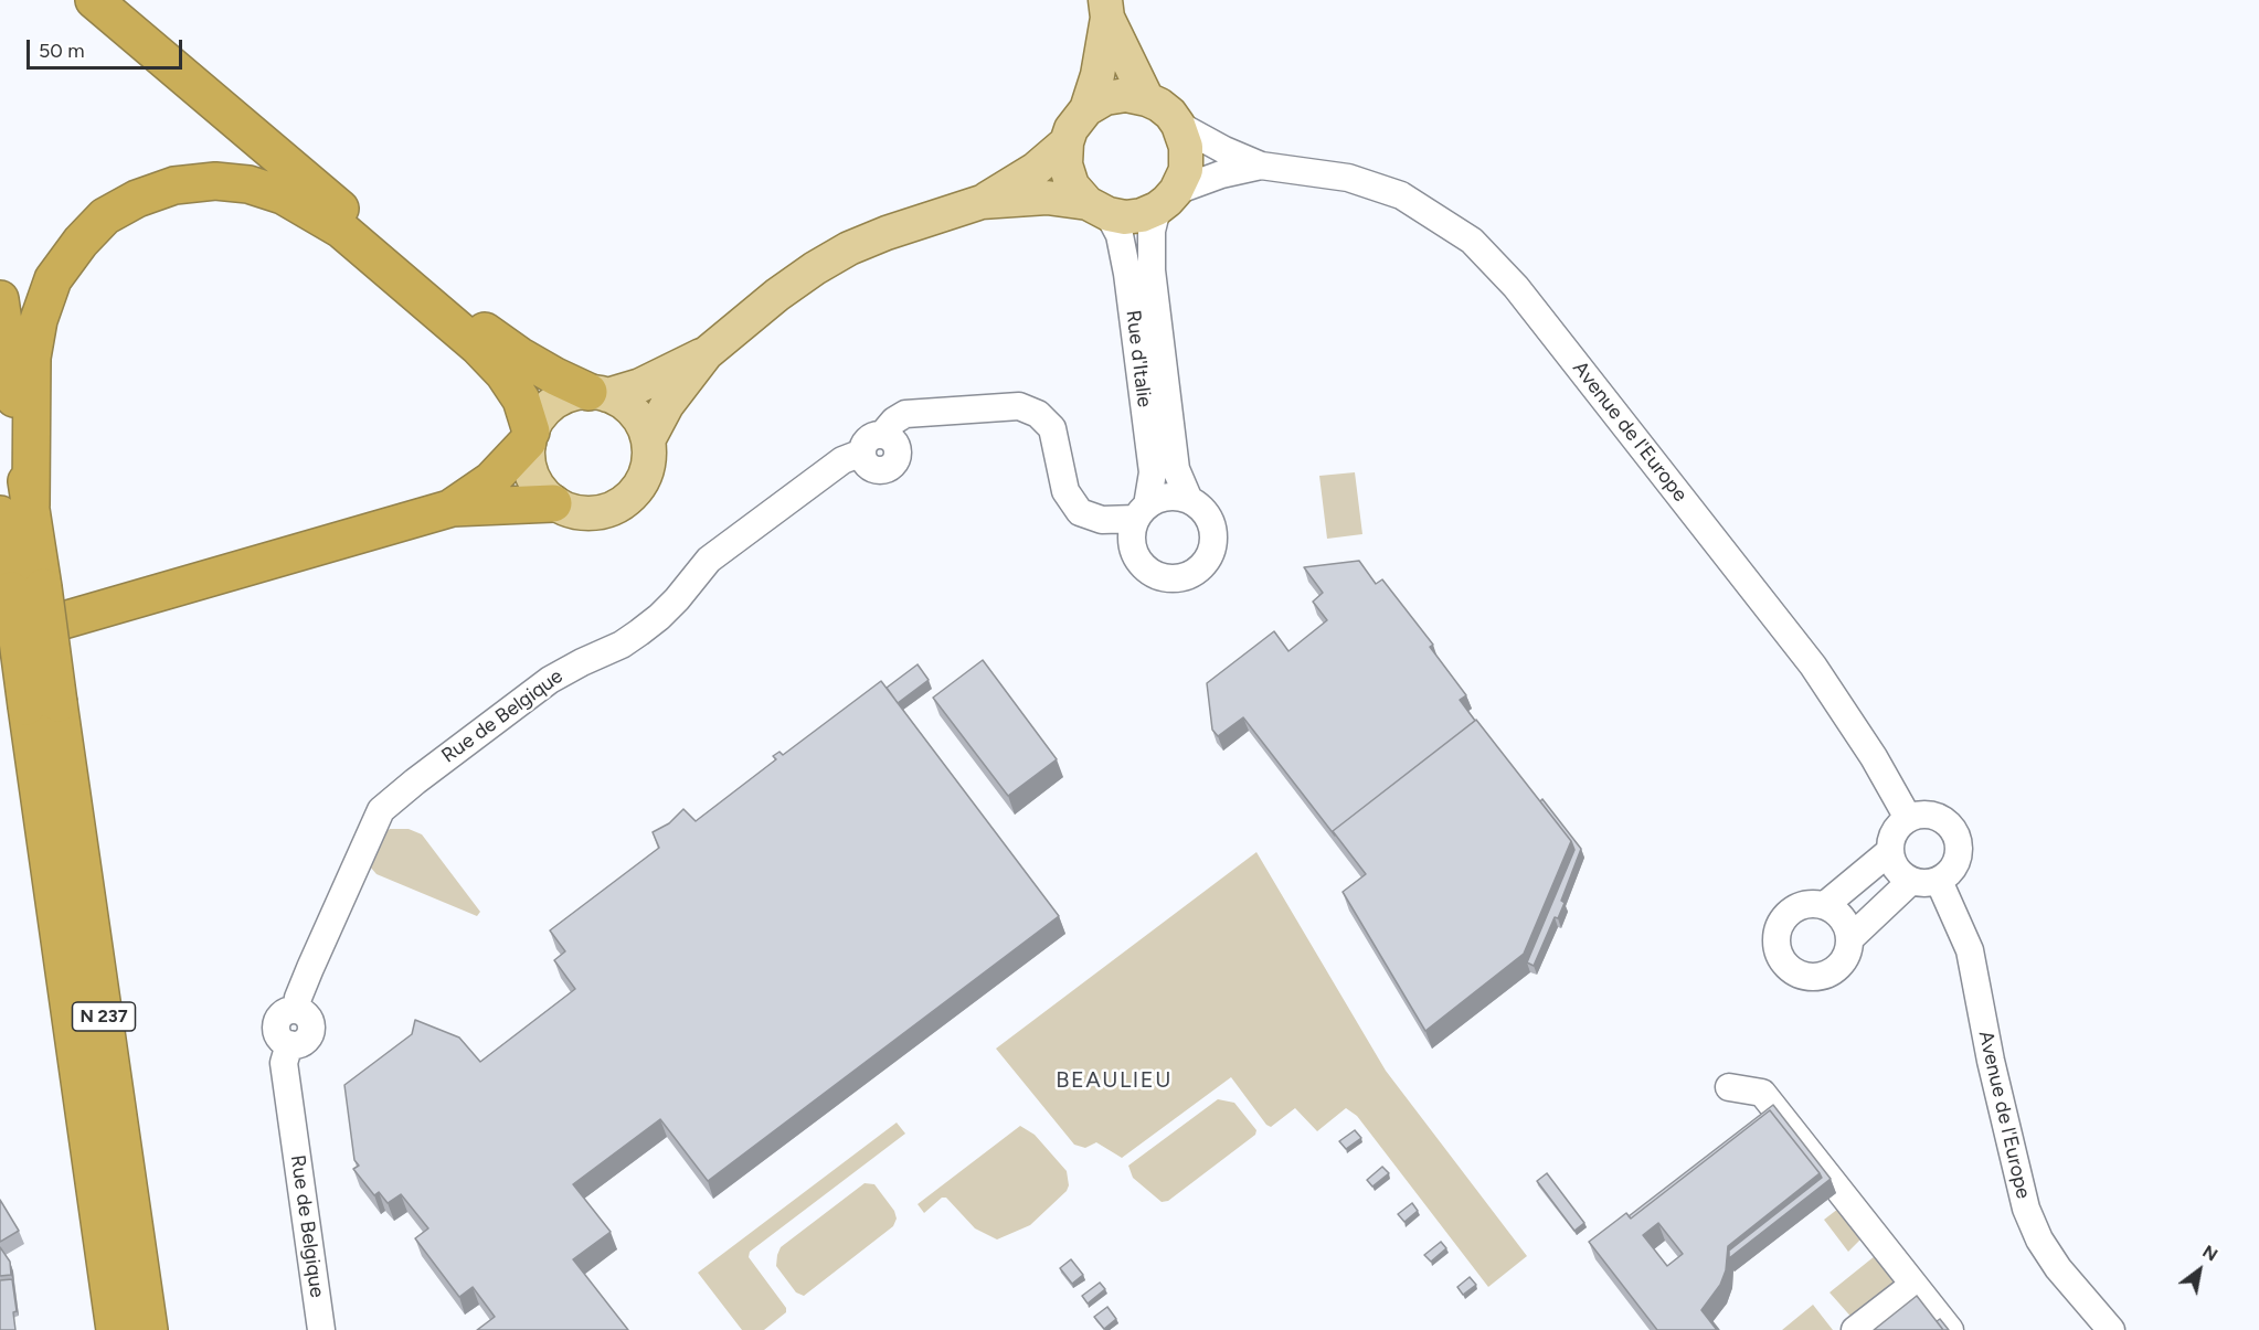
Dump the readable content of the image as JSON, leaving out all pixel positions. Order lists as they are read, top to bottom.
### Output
{
  "streets": {
    "highway": ["N 237"],
    "street": ["Rue d'Italie", "Avenue de l'Europe", "Rue de Belgique"]
  },
  "crossings": [
    ["Rue d'Italie", "Avenue de l'Europe"],
    ["Rue d'Italie", "Rue de Belgique"]
  ],
  "districts": ["BEAULIEU"],
  "scale_bar": "50 m",
  "north": "top right"
}
